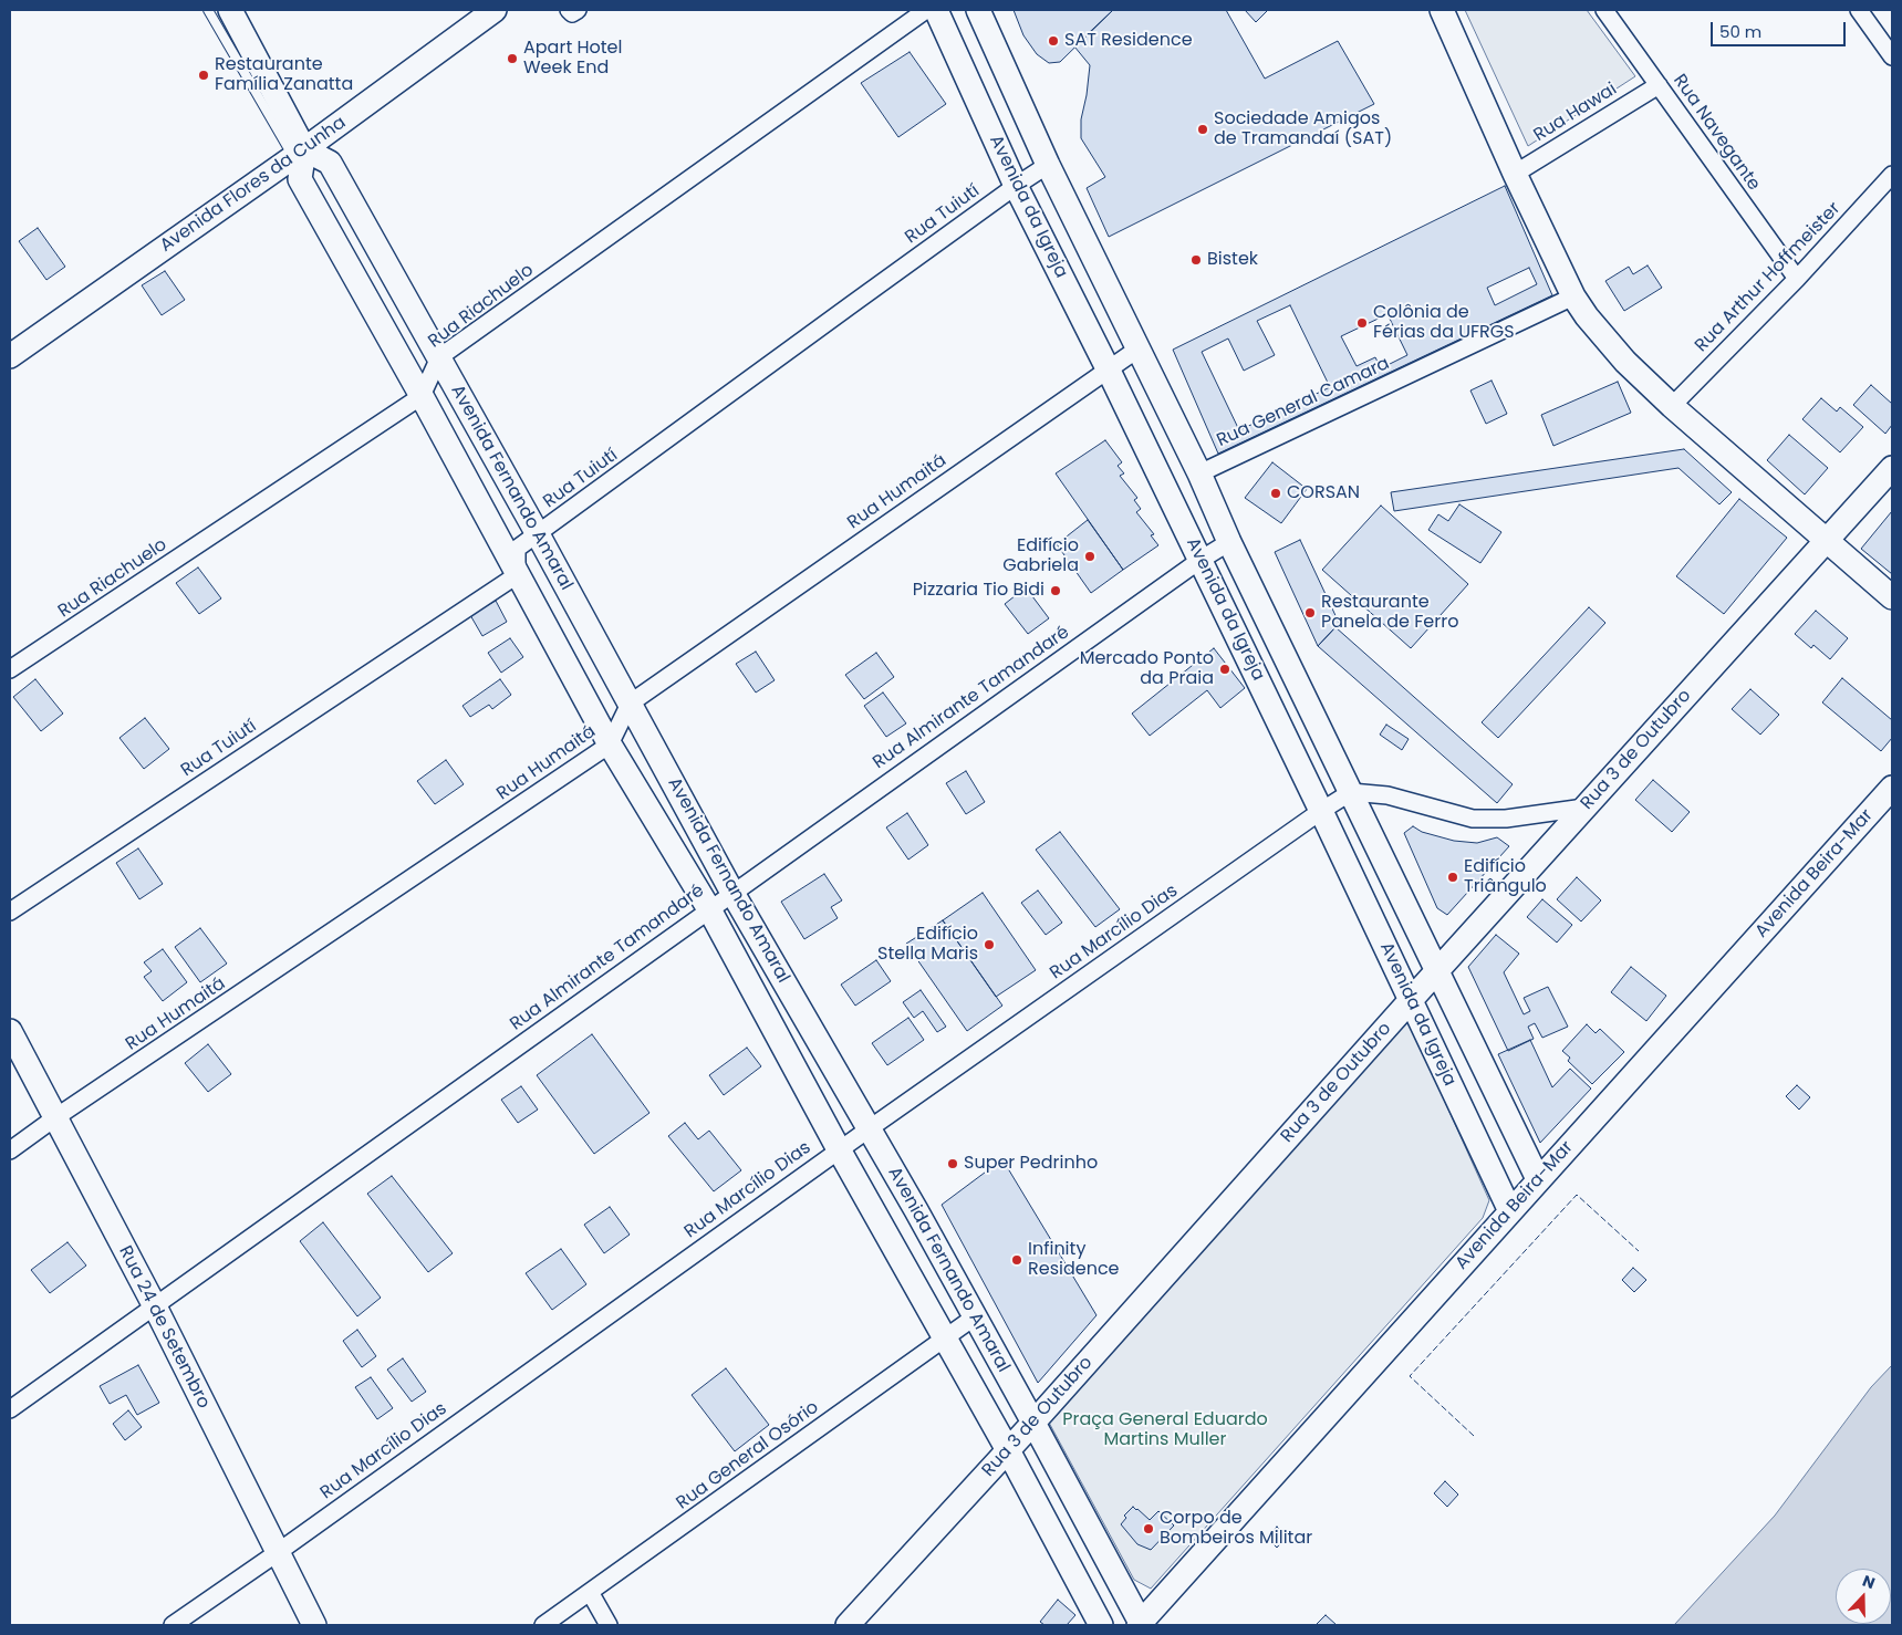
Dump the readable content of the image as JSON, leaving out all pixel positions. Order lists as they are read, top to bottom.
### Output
{
  "streets": {
    "street": [
      "Rua Hawai",
      "Rua Navegante",
      "Avenida Flores da Cunha",
      "Avenida da Igreja",
      "Rua Tuiutí",
      "Rua Arthur Hoffmeister",
      "Rua Riachuelo",
      "Rua General Camara",
      "Avenida Fernando Amaral",
      "Rua Humaitá",
      "Rua Almirante Tamandaré",
      "Rua 3 de Outubro",
      "Avenida Beira-Mar",
      "Rua Marcílio Dias",
      "Rua 24 de Setembro",
      "Rua General Osório"
    ]
  },
  "crossings": [
    ["Rua Hawai", "Rua Navegante"],
    ["Rua Navegante", "Rua Arthur Hoffmeister"],
    ["Avenida Flores da Cunha", "Avenida Fernando Amaral"],
    ["Avenida da Igreja", "Rua Tuiutí"],
    ["Avenida da Igreja", "Rua General Camara"],
    ["Avenida da Igreja", "Rua Humaitá"],
    ["Avenida da Igreja", "Rua Almirante Tamandaré"],
    ["Avenida da Igreja", "Rua 3 de Outubro"],
    ["Avenida da Igreja", "Avenida Beira-Mar"],
    ["Avenida da Igreja", "Rua Marcílio Dias"],
    ["Rua Tuiutí", "Avenida Fernando Amaral"],
    ["Rua Riachuelo", "Avenida Fernando Amaral"],
    ["Avenida Fernando Amaral", "Rua Humaitá"],
    ["Avenida Fernando Amaral", "Rua Almirante Tamandaré"],
    ["Avenida Fernando Amaral", "Rua 3 de Outubro"],
    ["Avenida Fernando Amaral", "Avenida Beira-Mar"],
    ["Avenida Fernando Amaral", "Rua Marcílio Dias"],
    ["Avenida Fernando Amaral", "Rua General Osório"],
    ["Rua Humaitá", "Rua 24 de Setembro"],
    ["Rua Almirante Tamandaré", "Rua 24 de Setembro"],
    ["Rua Marcílio Dias", "Rua 24 de Setembro"]
  ],
  "parks": ["Praça General Eduardo Martins Muller"],
  "places": [
    "SAT Residence",
    "Apart Hotel Week End",
    "Restaurante Família Zanatta",
    "Sociedade Amigos de Tramandaí (SAT)",
    "Bistek",
    "Colônia de Férias da UFRGS",
    "CORSAN",
    "Edifício Gabriela",
    "Pizzaria Tio Bidi",
    "Restaurante Panela de Ferro",
    "Mercado Ponto da Praia",
    "Edifício Triângulo",
    "Edifício Stella Maris",
    "Super Pedrinho",
    "Infinity Residence",
    "Corpo de Bombeiros Militar"
  ],
  "scale_bar": "50 m",
  "north": "top"
}
